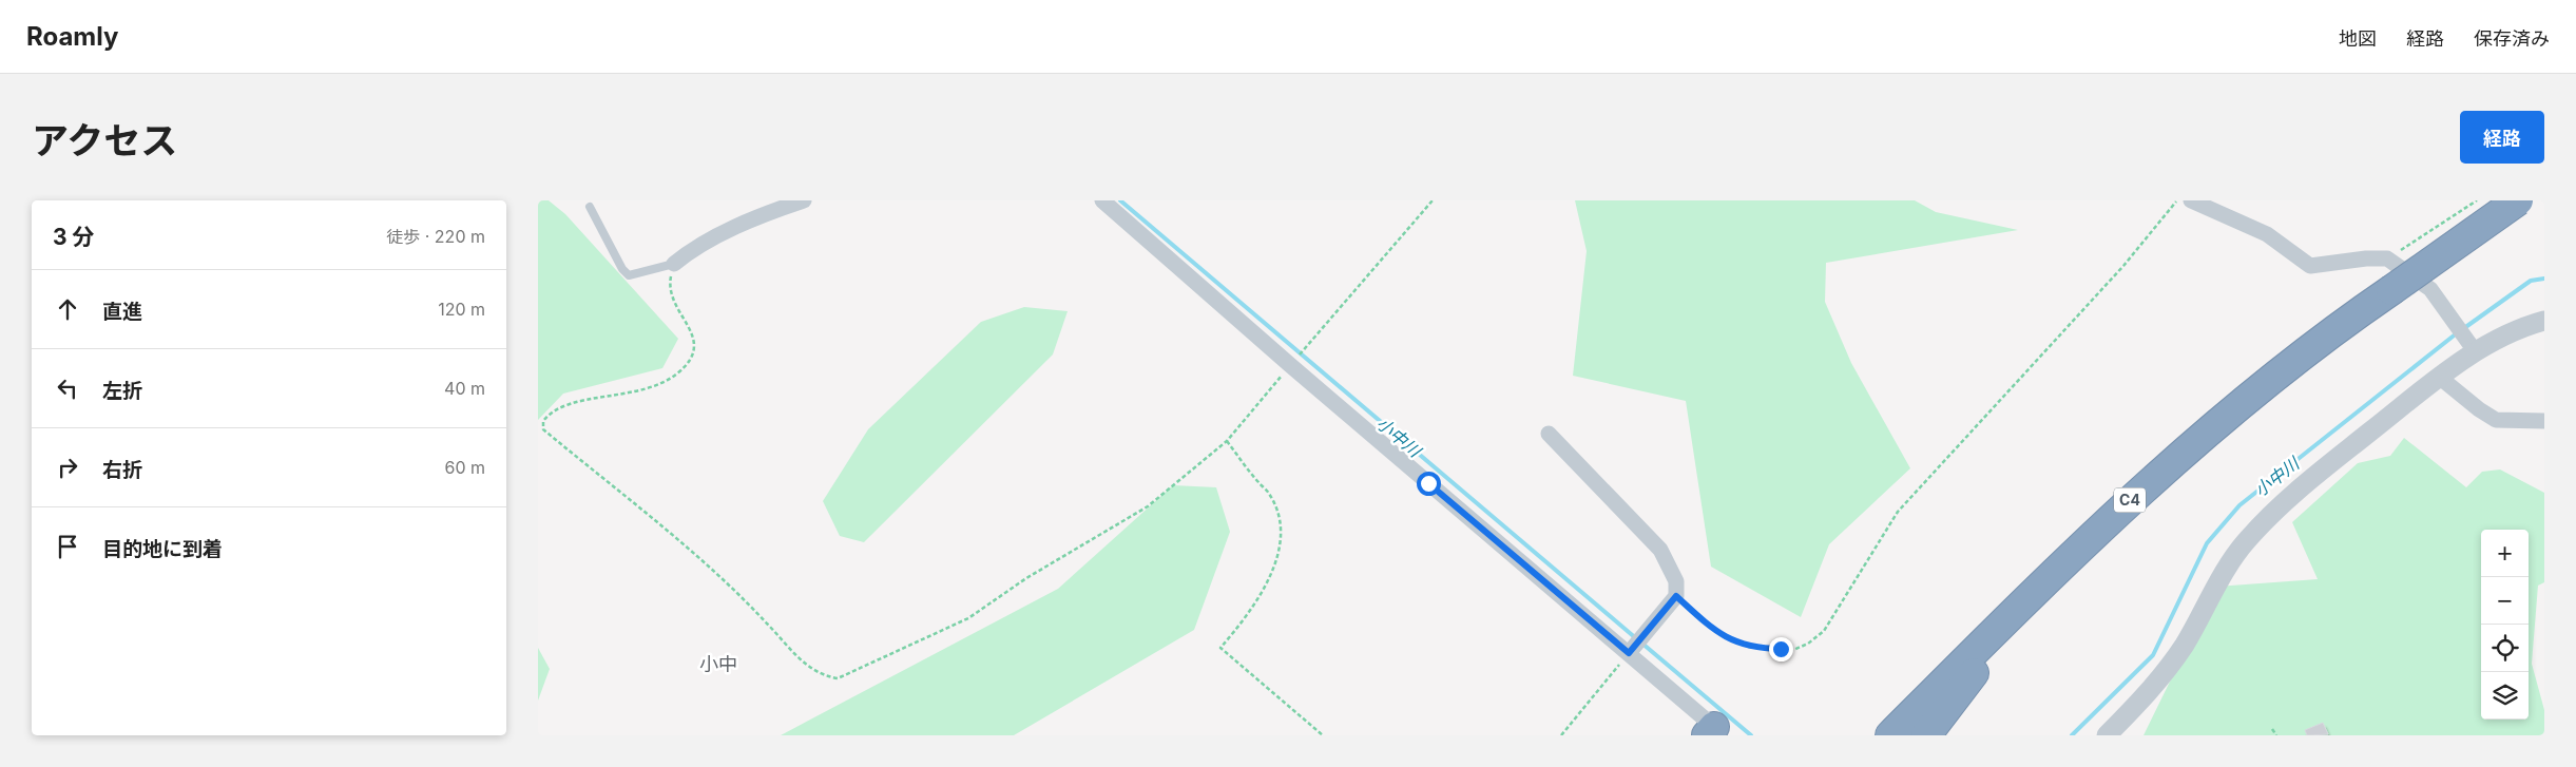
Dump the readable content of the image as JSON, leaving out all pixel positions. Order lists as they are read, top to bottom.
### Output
{
  "streets": {
    "highway": ["C4"]
  },
  "districts": ["小中"],
  "water": ["小中川"],
  "page": {
    "header": "Roamly",
    "nav": ["地図", "経路", "保存済み"],
    "title": "アクセス",
    "buttons": "経路",
    "heading": ["3 分", "徒歩 · 220 m"],
    "list": [
      ["直進", "120 m"],
      ["左折", "40 m"],
      ["右折", "60 m"],
      "目的地に到着"
    ],
    "map_buttons": ["+", "−"]
  }
}
